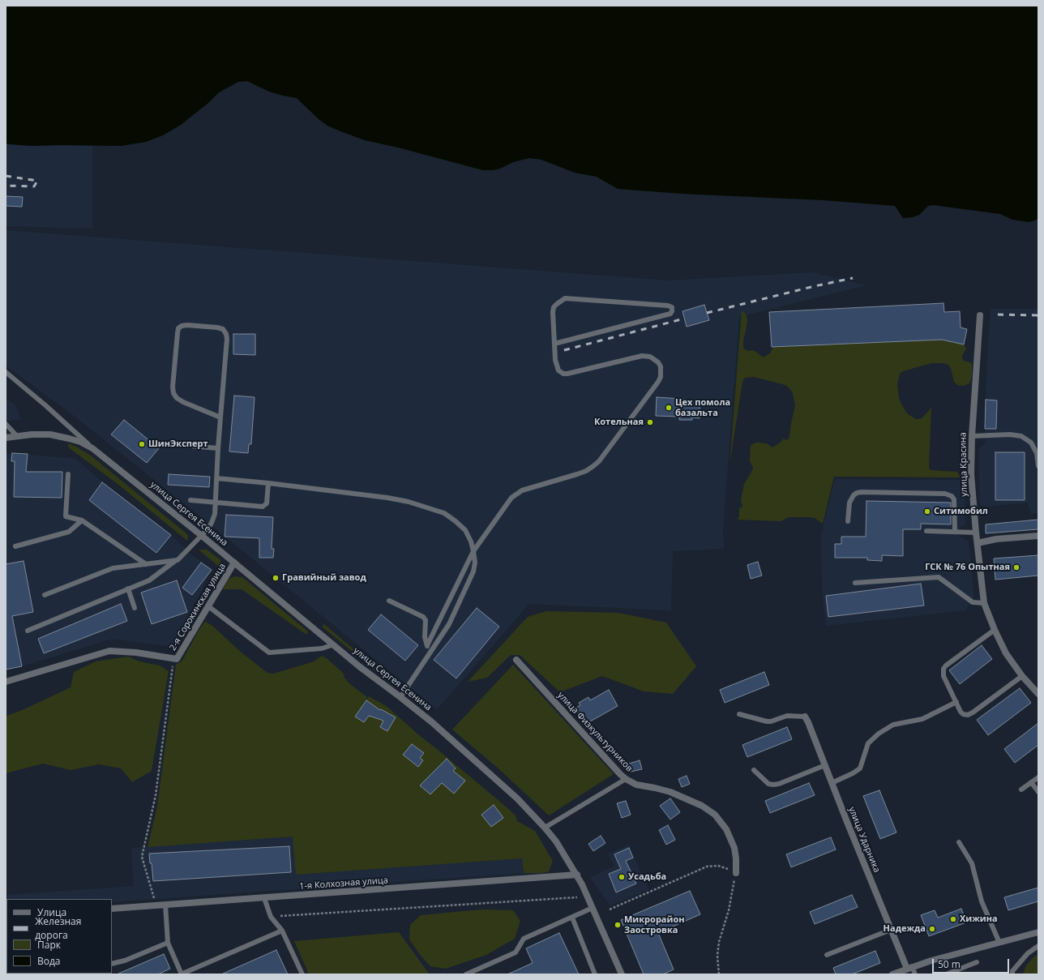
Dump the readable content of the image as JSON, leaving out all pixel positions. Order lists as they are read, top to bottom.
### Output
{
  "streets": {
    "street": [
      "улица Красина",
      "улица Сергея Есенина",
      "2-я Сорокинская улица",
      "улица Физкультурников",
      "улица Ударника",
      "1-я Колхозная улица"
    ]
  },
  "crossings": [
    ["улица Сергея Есенина", "2-я Сорокинская улица"],
    ["улица Сергея Есенина", "1-я Колхозная улица"]
  ],
  "places": [
    "Цех помола базальта",
    "Котельная",
    "ШинЭксперт",
    "Ситимобил",
    "ГСК № 76 Опытная",
    "Гравийный завод",
    "Усадьба",
    "Хижина",
    "Микрорайон Заостровка",
    "Надежда"
  ],
  "legend": [
    "Улица",
    "Железная дорога",
    "Парк",
    "Вода"
  ],
  "scale_bar": "50 m"
}
